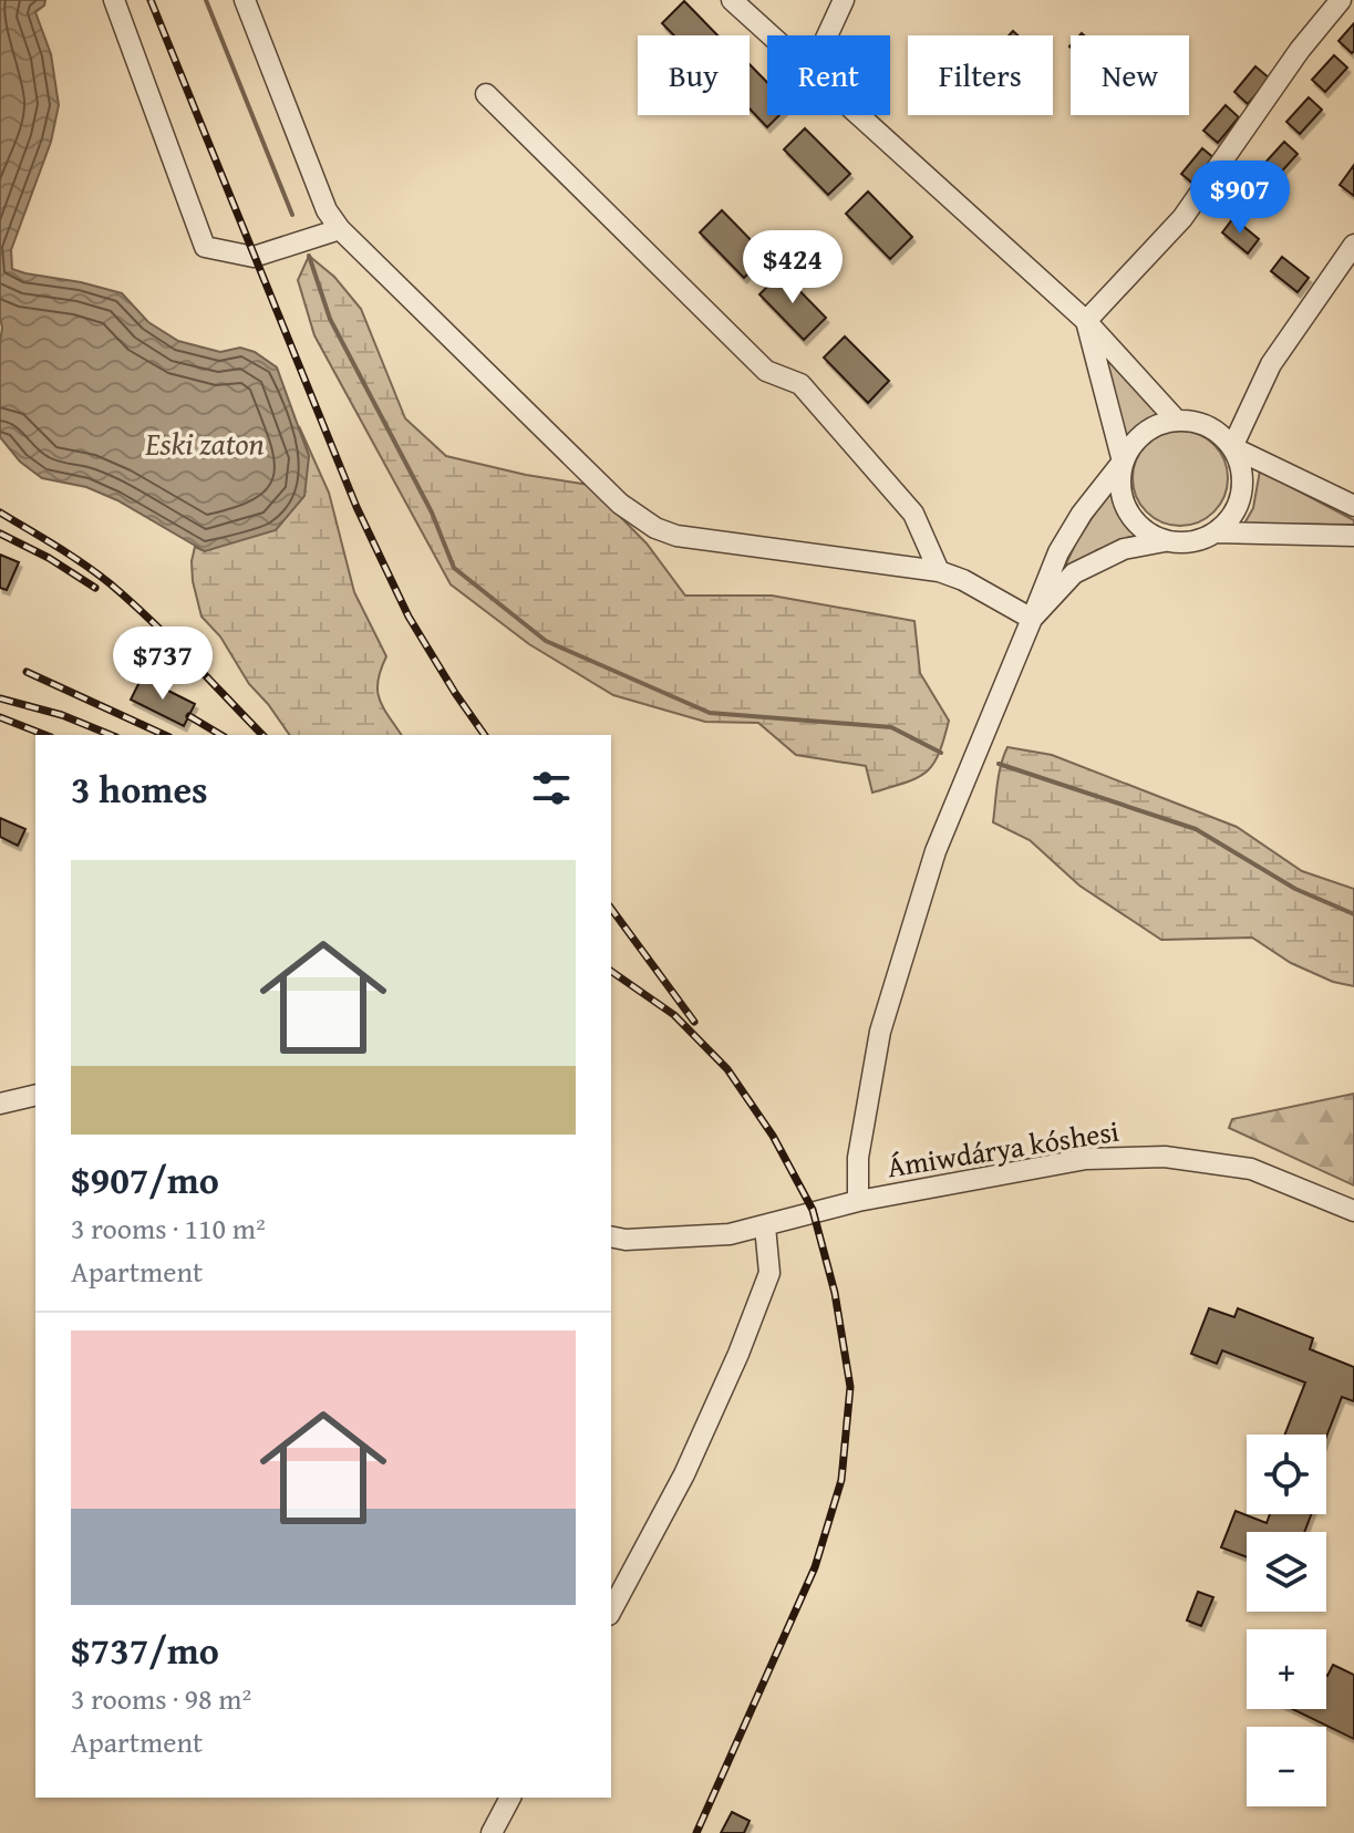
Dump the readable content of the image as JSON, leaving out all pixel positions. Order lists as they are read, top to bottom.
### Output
{
  "streets": {
    "street": ["Ámiwdárya kóshesi"]
  },
  "water": ["Eski zaton"],
  "page": {
    "chip": [
      "Buy",
      "Rent",
      "Filters",
      "New"
    ],
    "price": ["$907", "$424", "$737"],
    "heading": "3 homes",
    "list": [
      {
        "name": "$907/mo",
        "note": "3 rooms · 110 m² · Apartment"
      },
      {
        "name": "$737/mo",
        "note": "3 rooms · 98 m² · Apartment"
      }
    ],
    "map_buttons": ["+", "−"]
  }
}
